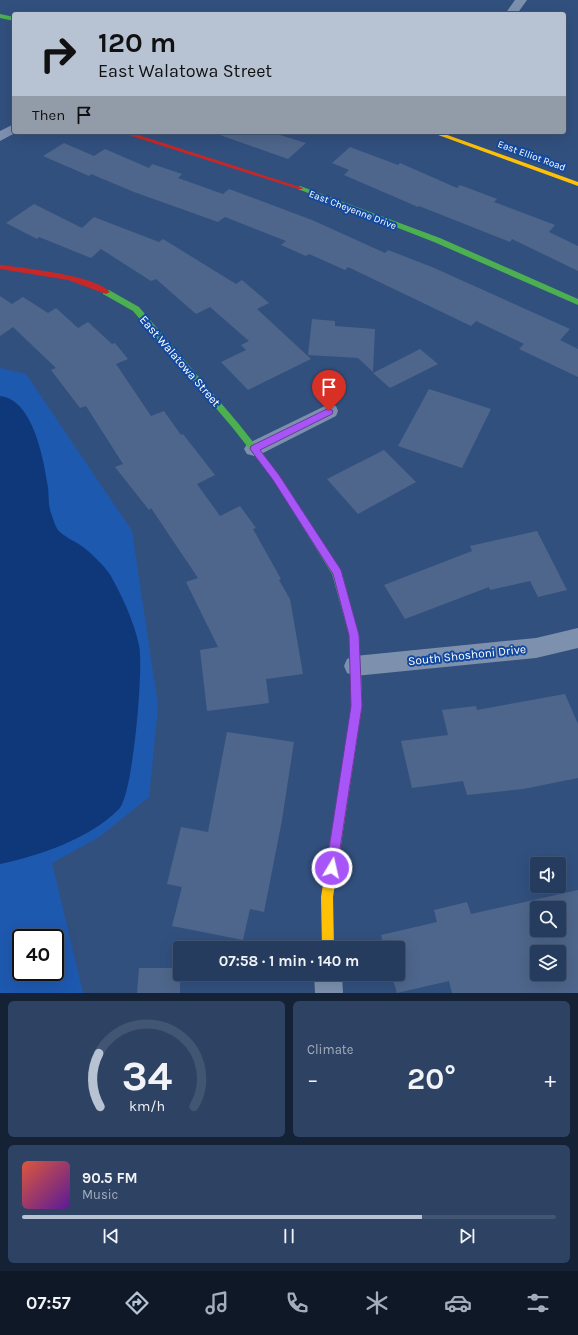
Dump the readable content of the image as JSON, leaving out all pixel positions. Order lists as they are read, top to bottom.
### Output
{
  "streets": {
    "street": [
      "East Elliot Road",
      "East Cheyenne Drive",
      "East Walatowa Street",
      "South Shoshoni Drive"
    ]
  },
  "crossings": [
    ["East Walatowa Street", "South Shoshoni Drive"]
  ],
  "page": {
    "turn": ["120 m", "East Walatowa Street"],
    "then": "Then",
    "limit": "40",
    "trip": "07:58 · 1 min · 140 m",
    "tile": "Climate",
    "heat": ["−", "20°", "+"],
    "song": ["90.5 FM", "Music"],
    "tabs": "07:57",
    "gauge": ["34", "km/h"]
  }
}
